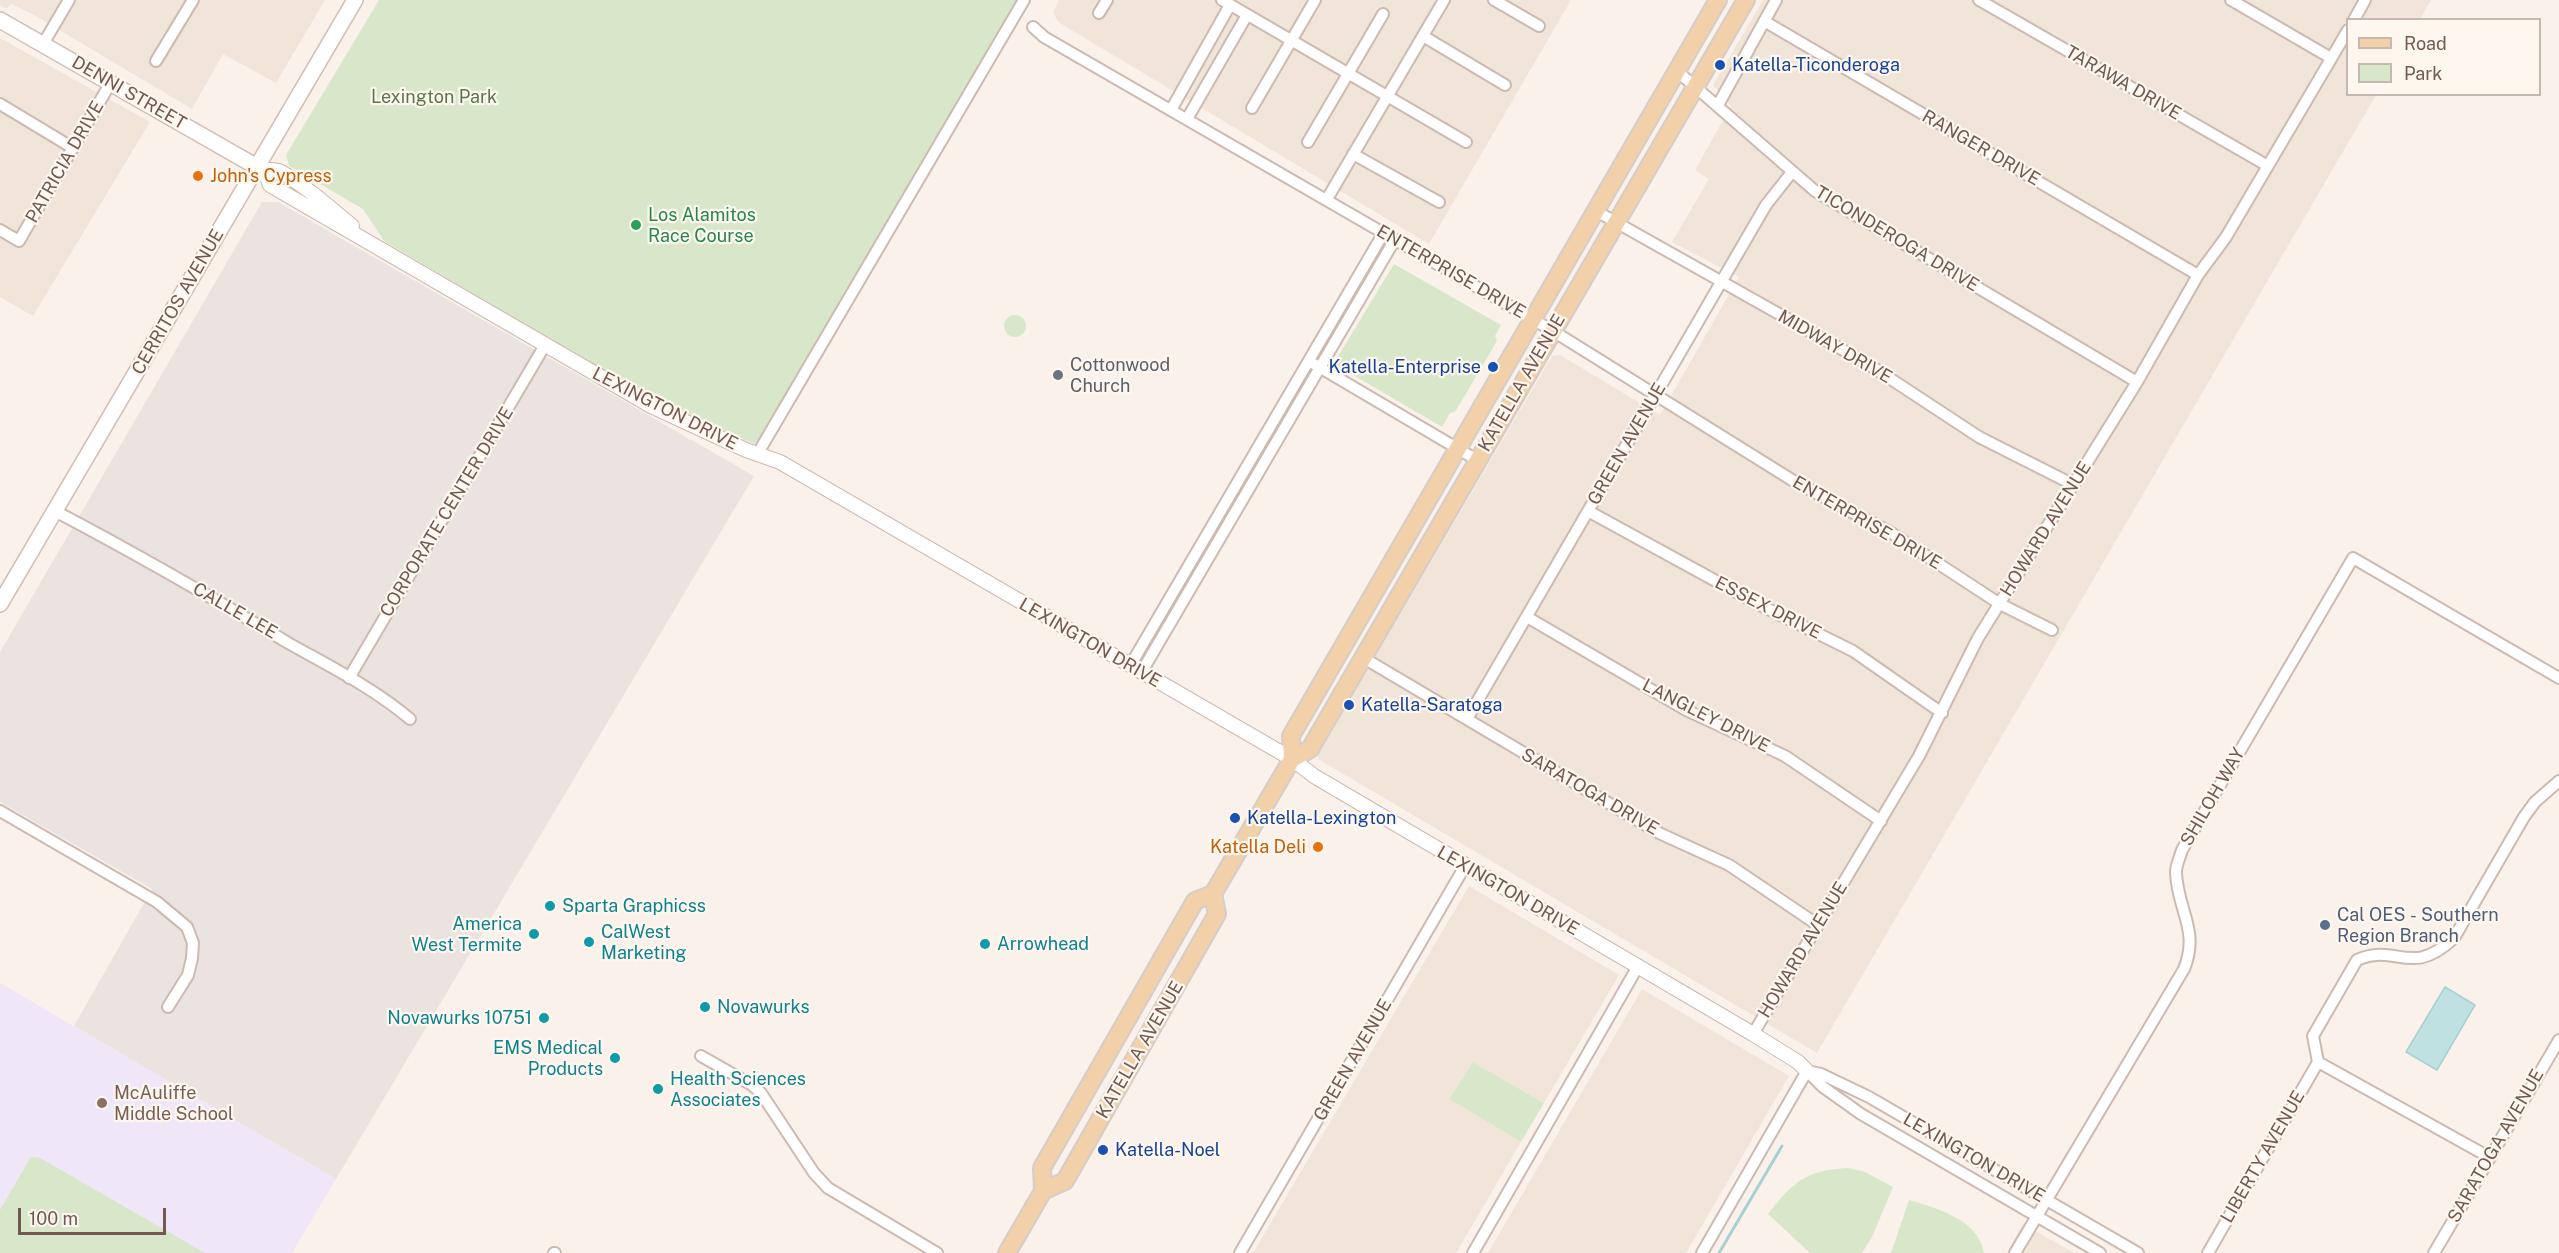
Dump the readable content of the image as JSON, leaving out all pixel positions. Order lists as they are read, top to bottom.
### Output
{
  "streets": {
    "main road": ["DENNI STREET", "CERRITOS AVENUE", "KATELLA AVENUE"],
    "street": [
      "TARAWA DRIVE",
      "RANGER DRIVE",
      "PATRICIA DRIVE",
      "TICONDEROGA DRIVE",
      "ENTERPRISE DRIVE",
      "MIDWAY DRIVE",
      "LEXINGTON DRIVE",
      "GREEN AVENUE",
      "CORPORATE CENTER DRIVE",
      "HOWARD AVENUE",
      "ESSEX DRIVE",
      "CALLE LEE",
      "LANGLEY DRIVE",
      "SARATOGA DRIVE",
      "SHILOH WAY",
      "SARATOGA AVENUE",
      "LIBERTY AVENUE"
    ]
  },
  "crossings": [
    ["TARAWA DRIVE", "HOWARD AVENUE"],
    ["DENNI STREET", "PATRICIA DRIVE"],
    ["DENNI STREET", "CERRITOS AVENUE"],
    ["DENNI STREET", "LEXINGTON DRIVE"],
    ["RANGER DRIVE", "HOWARD AVENUE"],
    ["TICONDEROGA DRIVE", "KATELLA AVENUE"],
    ["TICONDEROGA DRIVE", "GREEN AVENUE"],
    ["TICONDEROGA DRIVE", "HOWARD AVENUE"],
    ["ENTERPRISE DRIVE", "KATELLA AVENUE"],
    ["ENTERPRISE DRIVE", "GREEN AVENUE"],
    ["ENTERPRISE DRIVE", "HOWARD AVENUE"],
    ["CERRITOS AVENUE", "LEXINGTON DRIVE"],
    ["CERRITOS AVENUE", "CALLE LEE"],
    ["MIDWAY DRIVE", "KATELLA AVENUE"],
    ["MIDWAY DRIVE", "GREEN AVENUE"],
    ["MIDWAY DRIVE", "HOWARD AVENUE"],
    ["KATELLA AVENUE", "LEXINGTON DRIVE"],
    ["KATELLA AVENUE", "SARATOGA DRIVE"],
    ["LEXINGTON DRIVE", "GREEN AVENUE"],
    ["LEXINGTON DRIVE", "CORPORATE CENTER DRIVE"],
    ["LEXINGTON DRIVE", "HOWARD AVENUE"],
    ["LEXINGTON DRIVE", "SHILOH WAY"],
    ["GREEN AVENUE", "ESSEX DRIVE"],
    ["GREEN AVENUE", "LANGLEY DRIVE"],
    ["GREEN AVENUE", "SARATOGA DRIVE"],
    ["CORPORATE CENTER DRIVE", "CALLE LEE"],
    ["HOWARD AVENUE", "ESSEX DRIVE"],
    ["HOWARD AVENUE", "LANGLEY DRIVE"],
    ["HOWARD AVENUE", "SARATOGA DRIVE"]
  ],
  "parks": ["Lexington Park"],
  "places": [
    "Katella-Ticonderoga",
    "John's Cypress",
    "Los Alamitos Race Course",
    "Katella-Enterprise",
    "Cottonwood Church",
    "Katella-Saratoga",
    "Katella-Lexington",
    "Katella Deli",
    "Sparta Graphicss",
    "Cal OES - Southern Region Branch",
    "America West Termite",
    "CalWest Marketing",
    "Arrowhead",
    "Novawurks",
    "Novawurks 10751",
    "EMS Medical Products",
    "Health Sciences Associates",
    "McAuliffe Middle School",
    "Katella-Noel"
  ],
  "legend": ["Road", "Park"],
  "scale_bar": "100 m"
}
